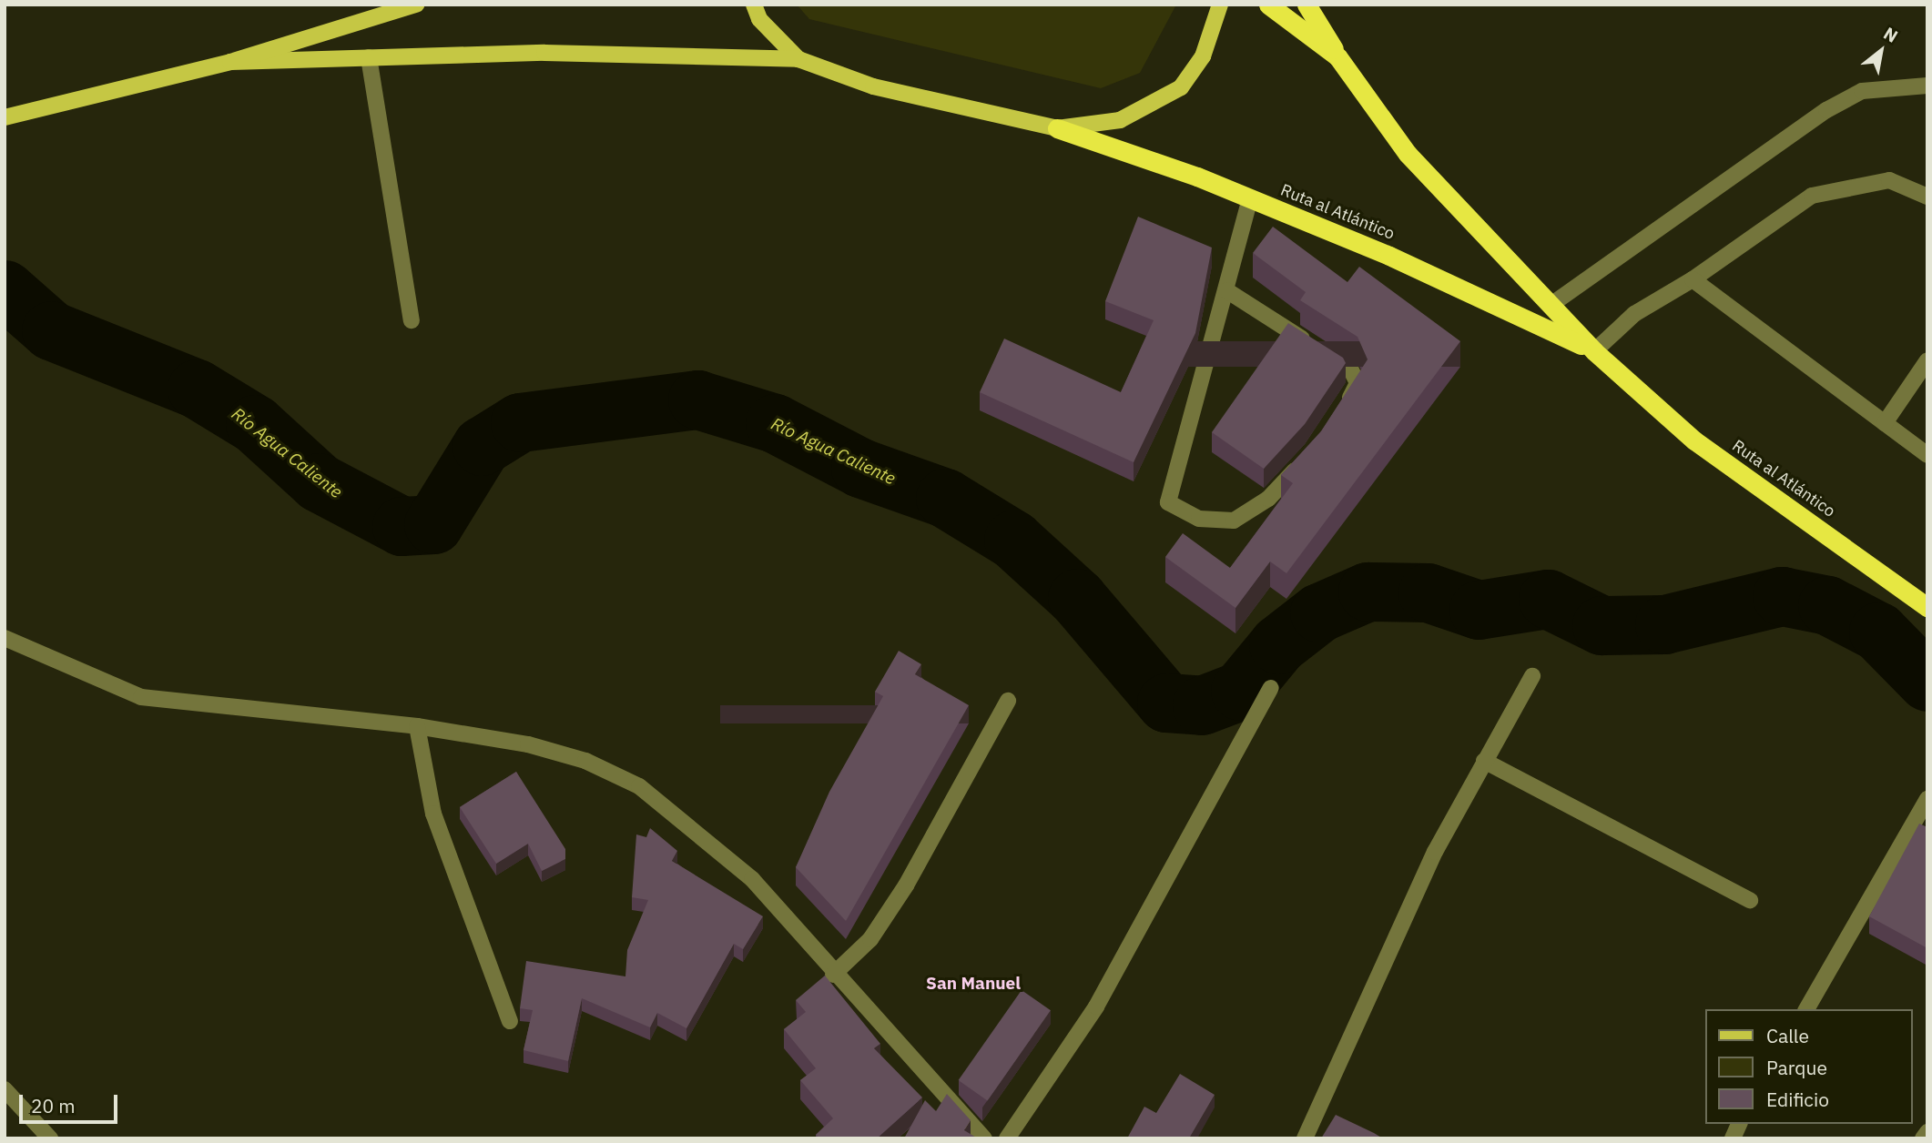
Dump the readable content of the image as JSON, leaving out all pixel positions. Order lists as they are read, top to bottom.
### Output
{
  "streets": {
    "highway": ["Ruta al Atlántico"]
  },
  "districts": ["San Manuel"],
  "water": ["Río Agua Caliente"],
  "legend": ["Calle", "Parque", "Edificio"],
  "scale_bar": "20 m",
  "north": "top right"
}
